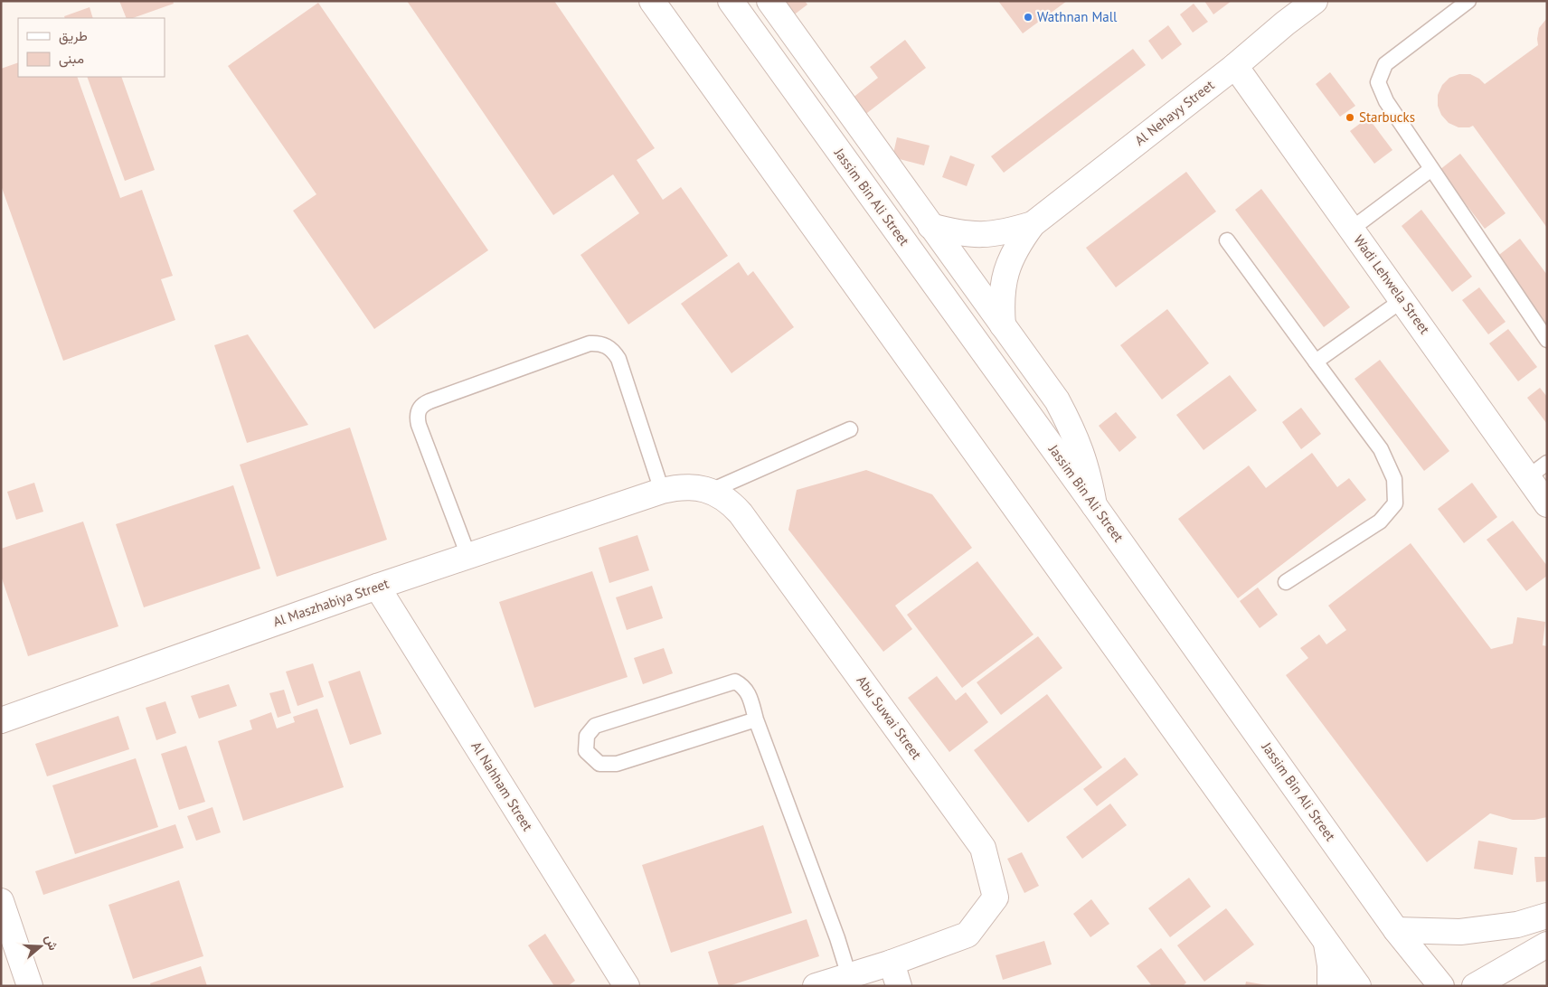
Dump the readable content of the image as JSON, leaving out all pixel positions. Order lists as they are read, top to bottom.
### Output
{
  "streets": {
    "street": [
      "Al Nehayy Street",
      "Jassim Bin Ali Street",
      "Wadi Lehwela Street",
      "Al Maszhabiya Street",
      "Abu Suwai Street",
      "Al Nahham Street"
    ]
  },
  "crossings": [
    ["Al Nehayy Street", "Wadi Lehwela Street"],
    ["Al Maszhabiya Street", "Abu Suwai Street"],
    ["Al Maszhabiya Street", "Al Nahham Street"]
  ],
  "places": ["Wathnan Mall", "Starbucks"],
  "legend": ["طريق", "مبنى"],
  "north": "right"
}
